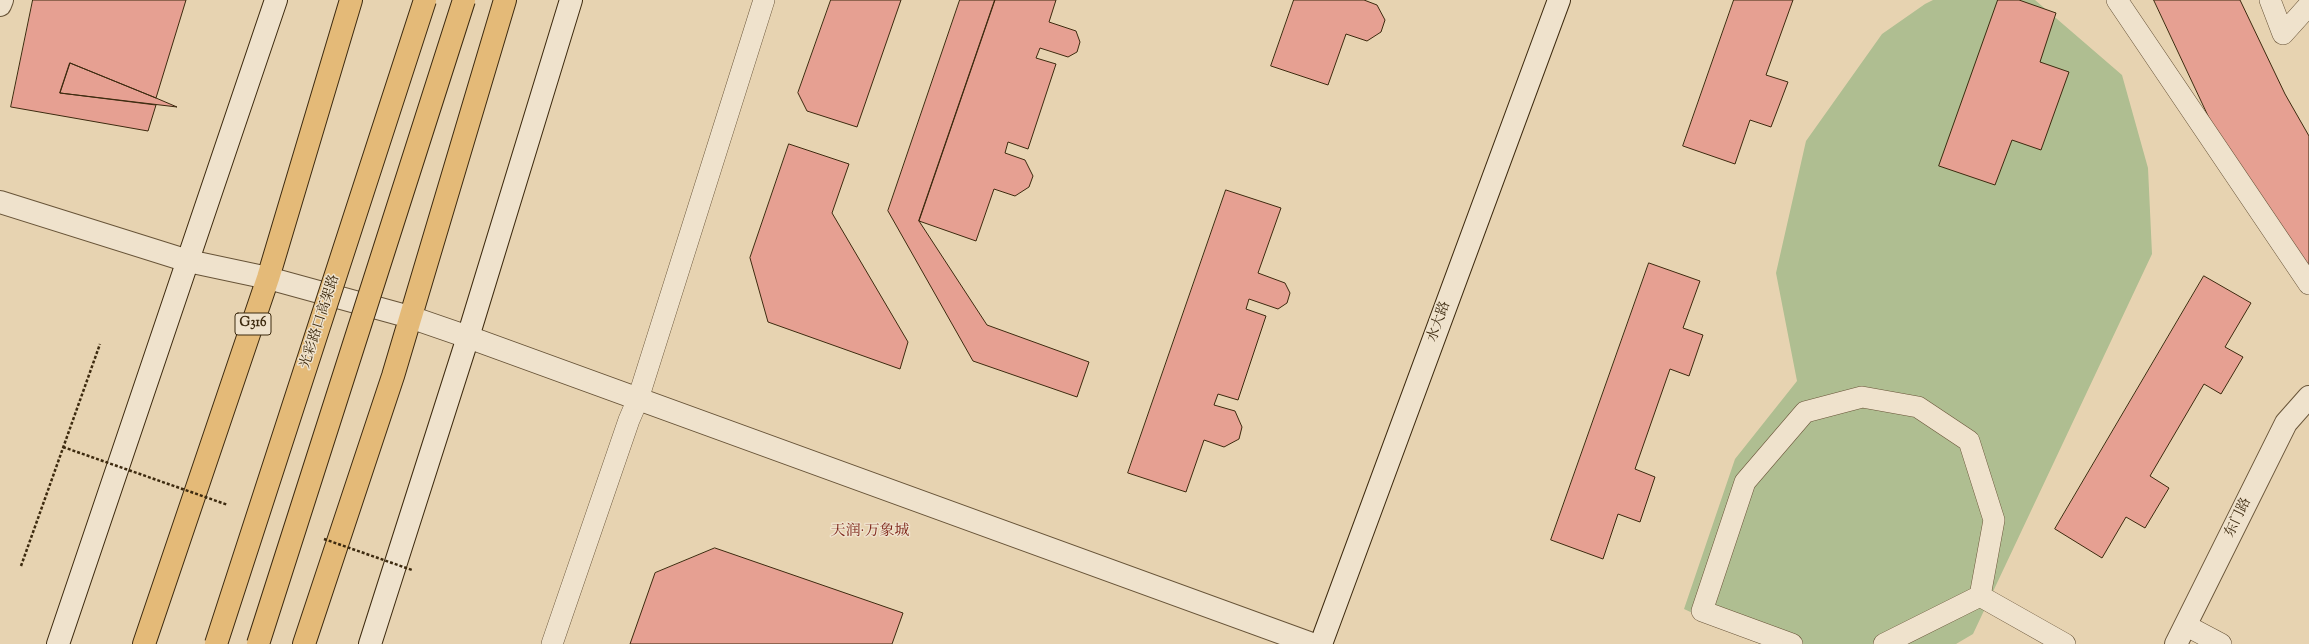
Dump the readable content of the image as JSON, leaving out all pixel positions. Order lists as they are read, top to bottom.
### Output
{
  "streets": {
    "highway": ["光彩路口高架路", "G316"],
    "street": ["水大路", "东门路"]
  },
  "districts": ["天润·万象城"]
}
